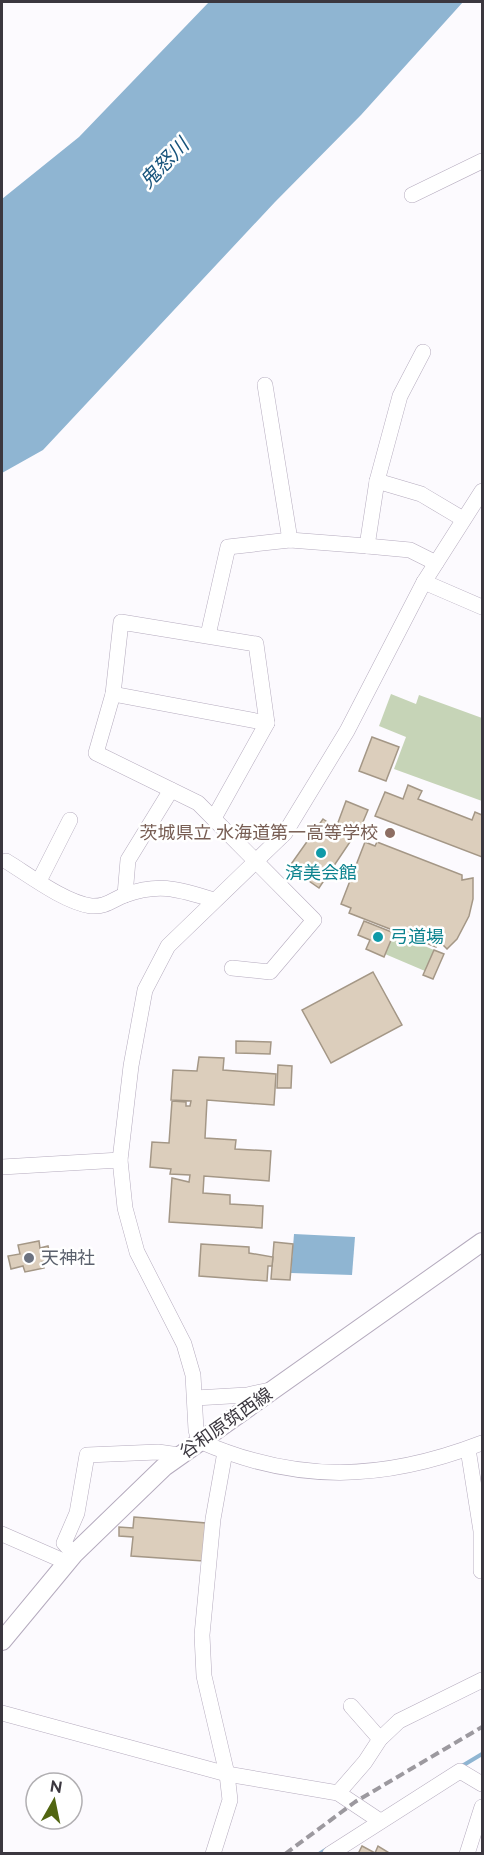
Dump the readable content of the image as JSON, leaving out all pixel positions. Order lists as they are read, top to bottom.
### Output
{
  "streets": {
    "main road": ["谷和原筑西線"]
  },
  "water": ["鬼怒川"],
  "places": [
    "茨城県立 水海道第一高等学校",
    "済美会館",
    "弓道場",
    "天神社"
  ],
  "north": "top"
}
